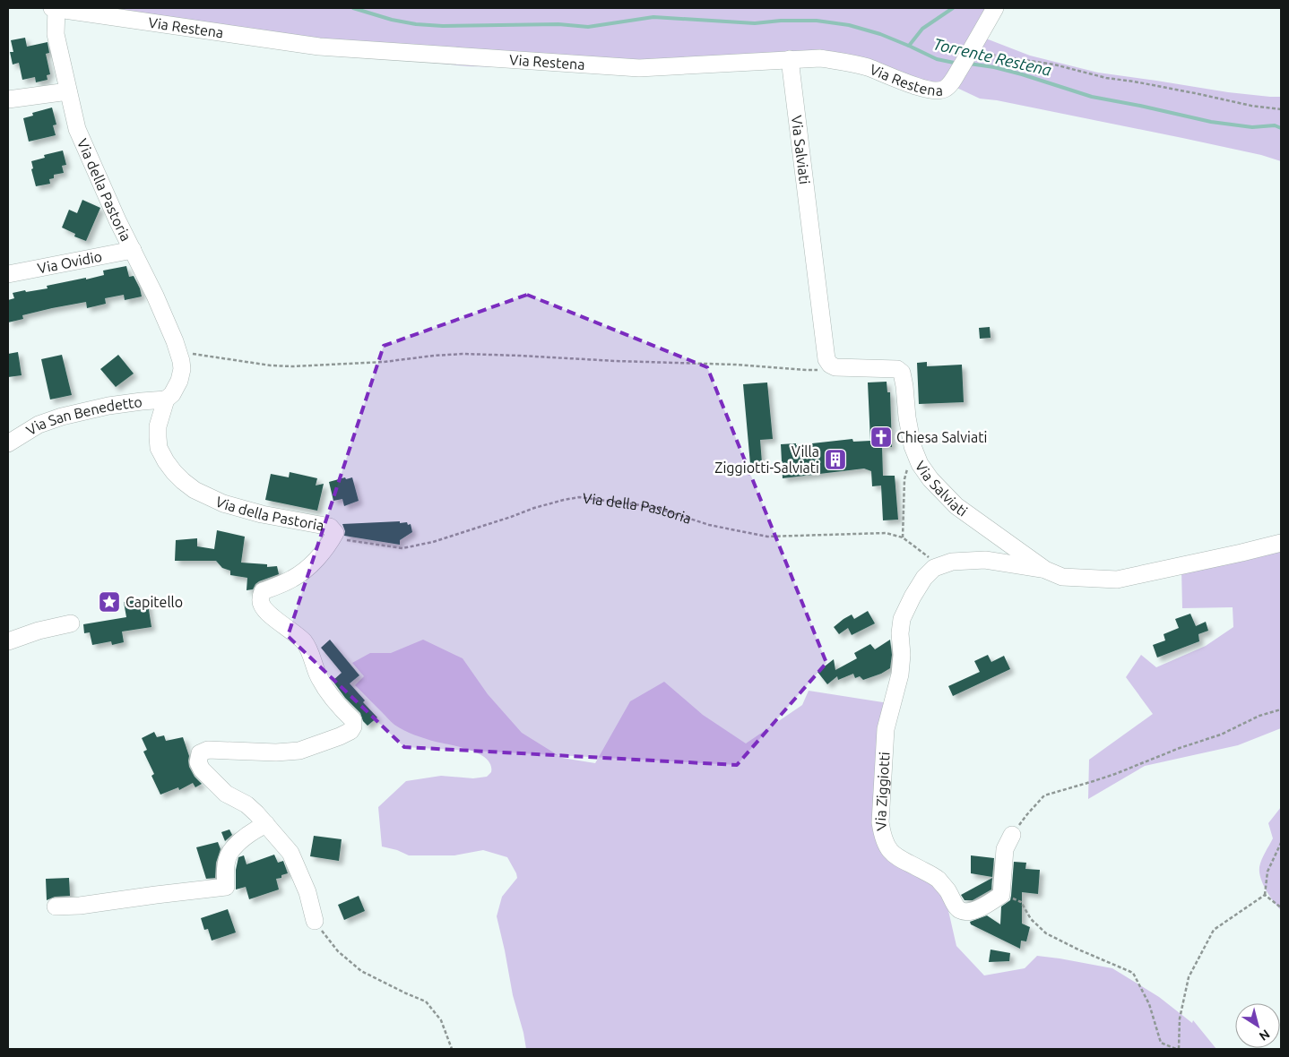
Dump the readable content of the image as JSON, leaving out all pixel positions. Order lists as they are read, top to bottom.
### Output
{
  "streets": {
    "street": [
      "Via Restena",
      "Via Salviati",
      "Via della Pastoria",
      "Via Ovidio",
      "Via San Benedetto",
      "Via Ziggiotti"
    ]
  },
  "crossings": [
    ["Via Restena", "Via Salviati"],
    ["Via Restena", "Via della Pastoria"],
    ["Via della Pastoria", "Via Ovidio"],
    ["Via della Pastoria", "Via San Benedetto"]
  ],
  "water": ["Torrente Restena"],
  "places": {
    "church": ["Chiesa Salviati"],
    "building": ["Villa Ziggiotti-Salviati"],
    "place": ["Capitello"]
  },
  "north": "bottom right"
}
